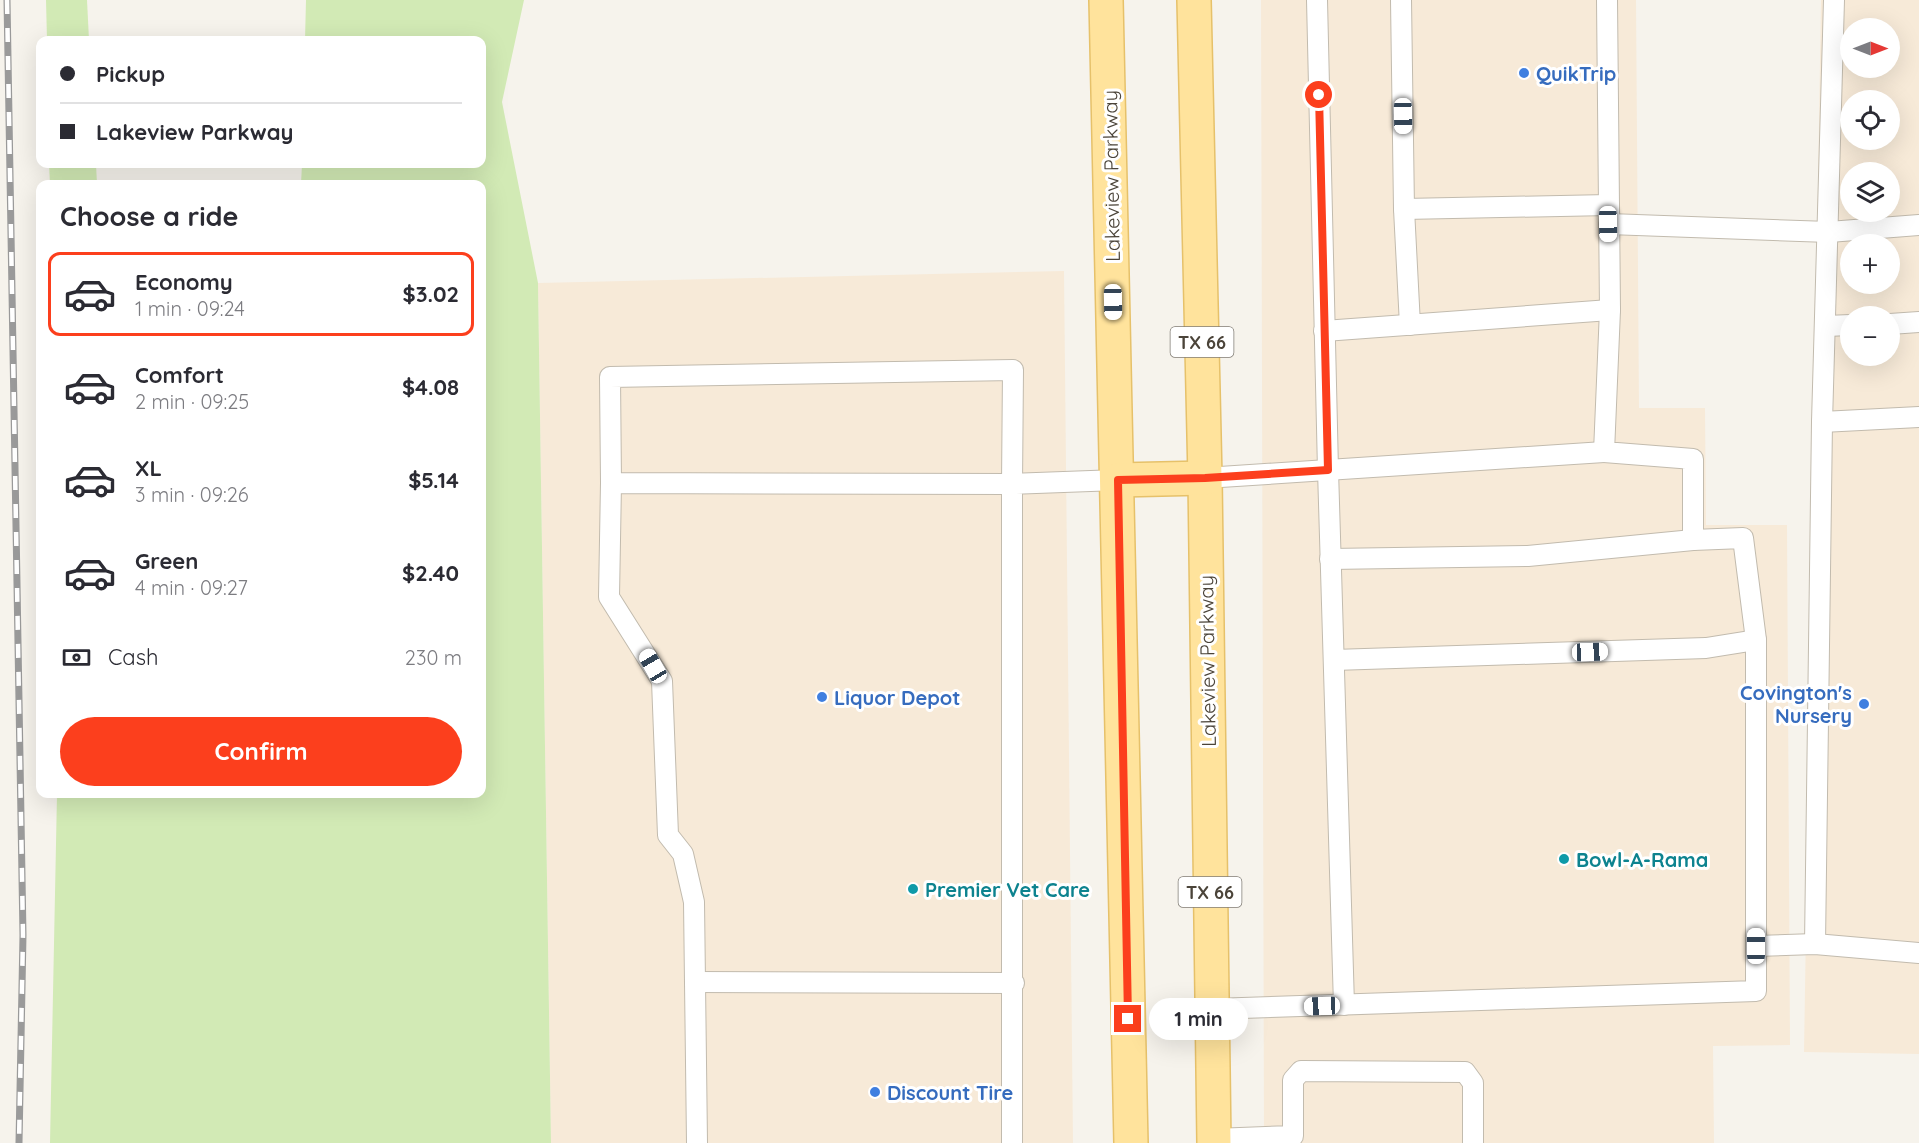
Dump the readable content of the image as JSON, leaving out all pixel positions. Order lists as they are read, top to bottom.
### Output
{
  "streets": {
    "main road": ["Lakeview Parkway", "TX 66"]
  },
  "places": [
    "QuikTrip",
    "Liquor Depot",
    "Covington's Nursery",
    "Bowl-A-Rama",
    "Premier Vet Care",
    "Discount Tire"
  ],
  "north": "right",
  "page": {
    "map_buttons": ["+", "−"],
    "banner": ["Pickup", "Lakeview Parkway"],
    "heading": "Choose a ride",
    "list": [
      {
        "name": "Economy",
        "note": "1 min · 09:24",
        "value": "$3.02"
      },
      {
        "name": "Comfort",
        "note": "2 min · 09:25",
        "value": "$4.08"
      },
      {
        "name": "XL",
        "note": "3 min · 09:26",
        "value": "$5.14"
      },
      {
        "name": "Green",
        "note": "4 min · 09:27",
        "value": "$2.40"
      }
    ],
    "pay": ["Cash", "230 m"],
    "buttons": "Confirm",
    "bubble": "1 min"
  }
}
